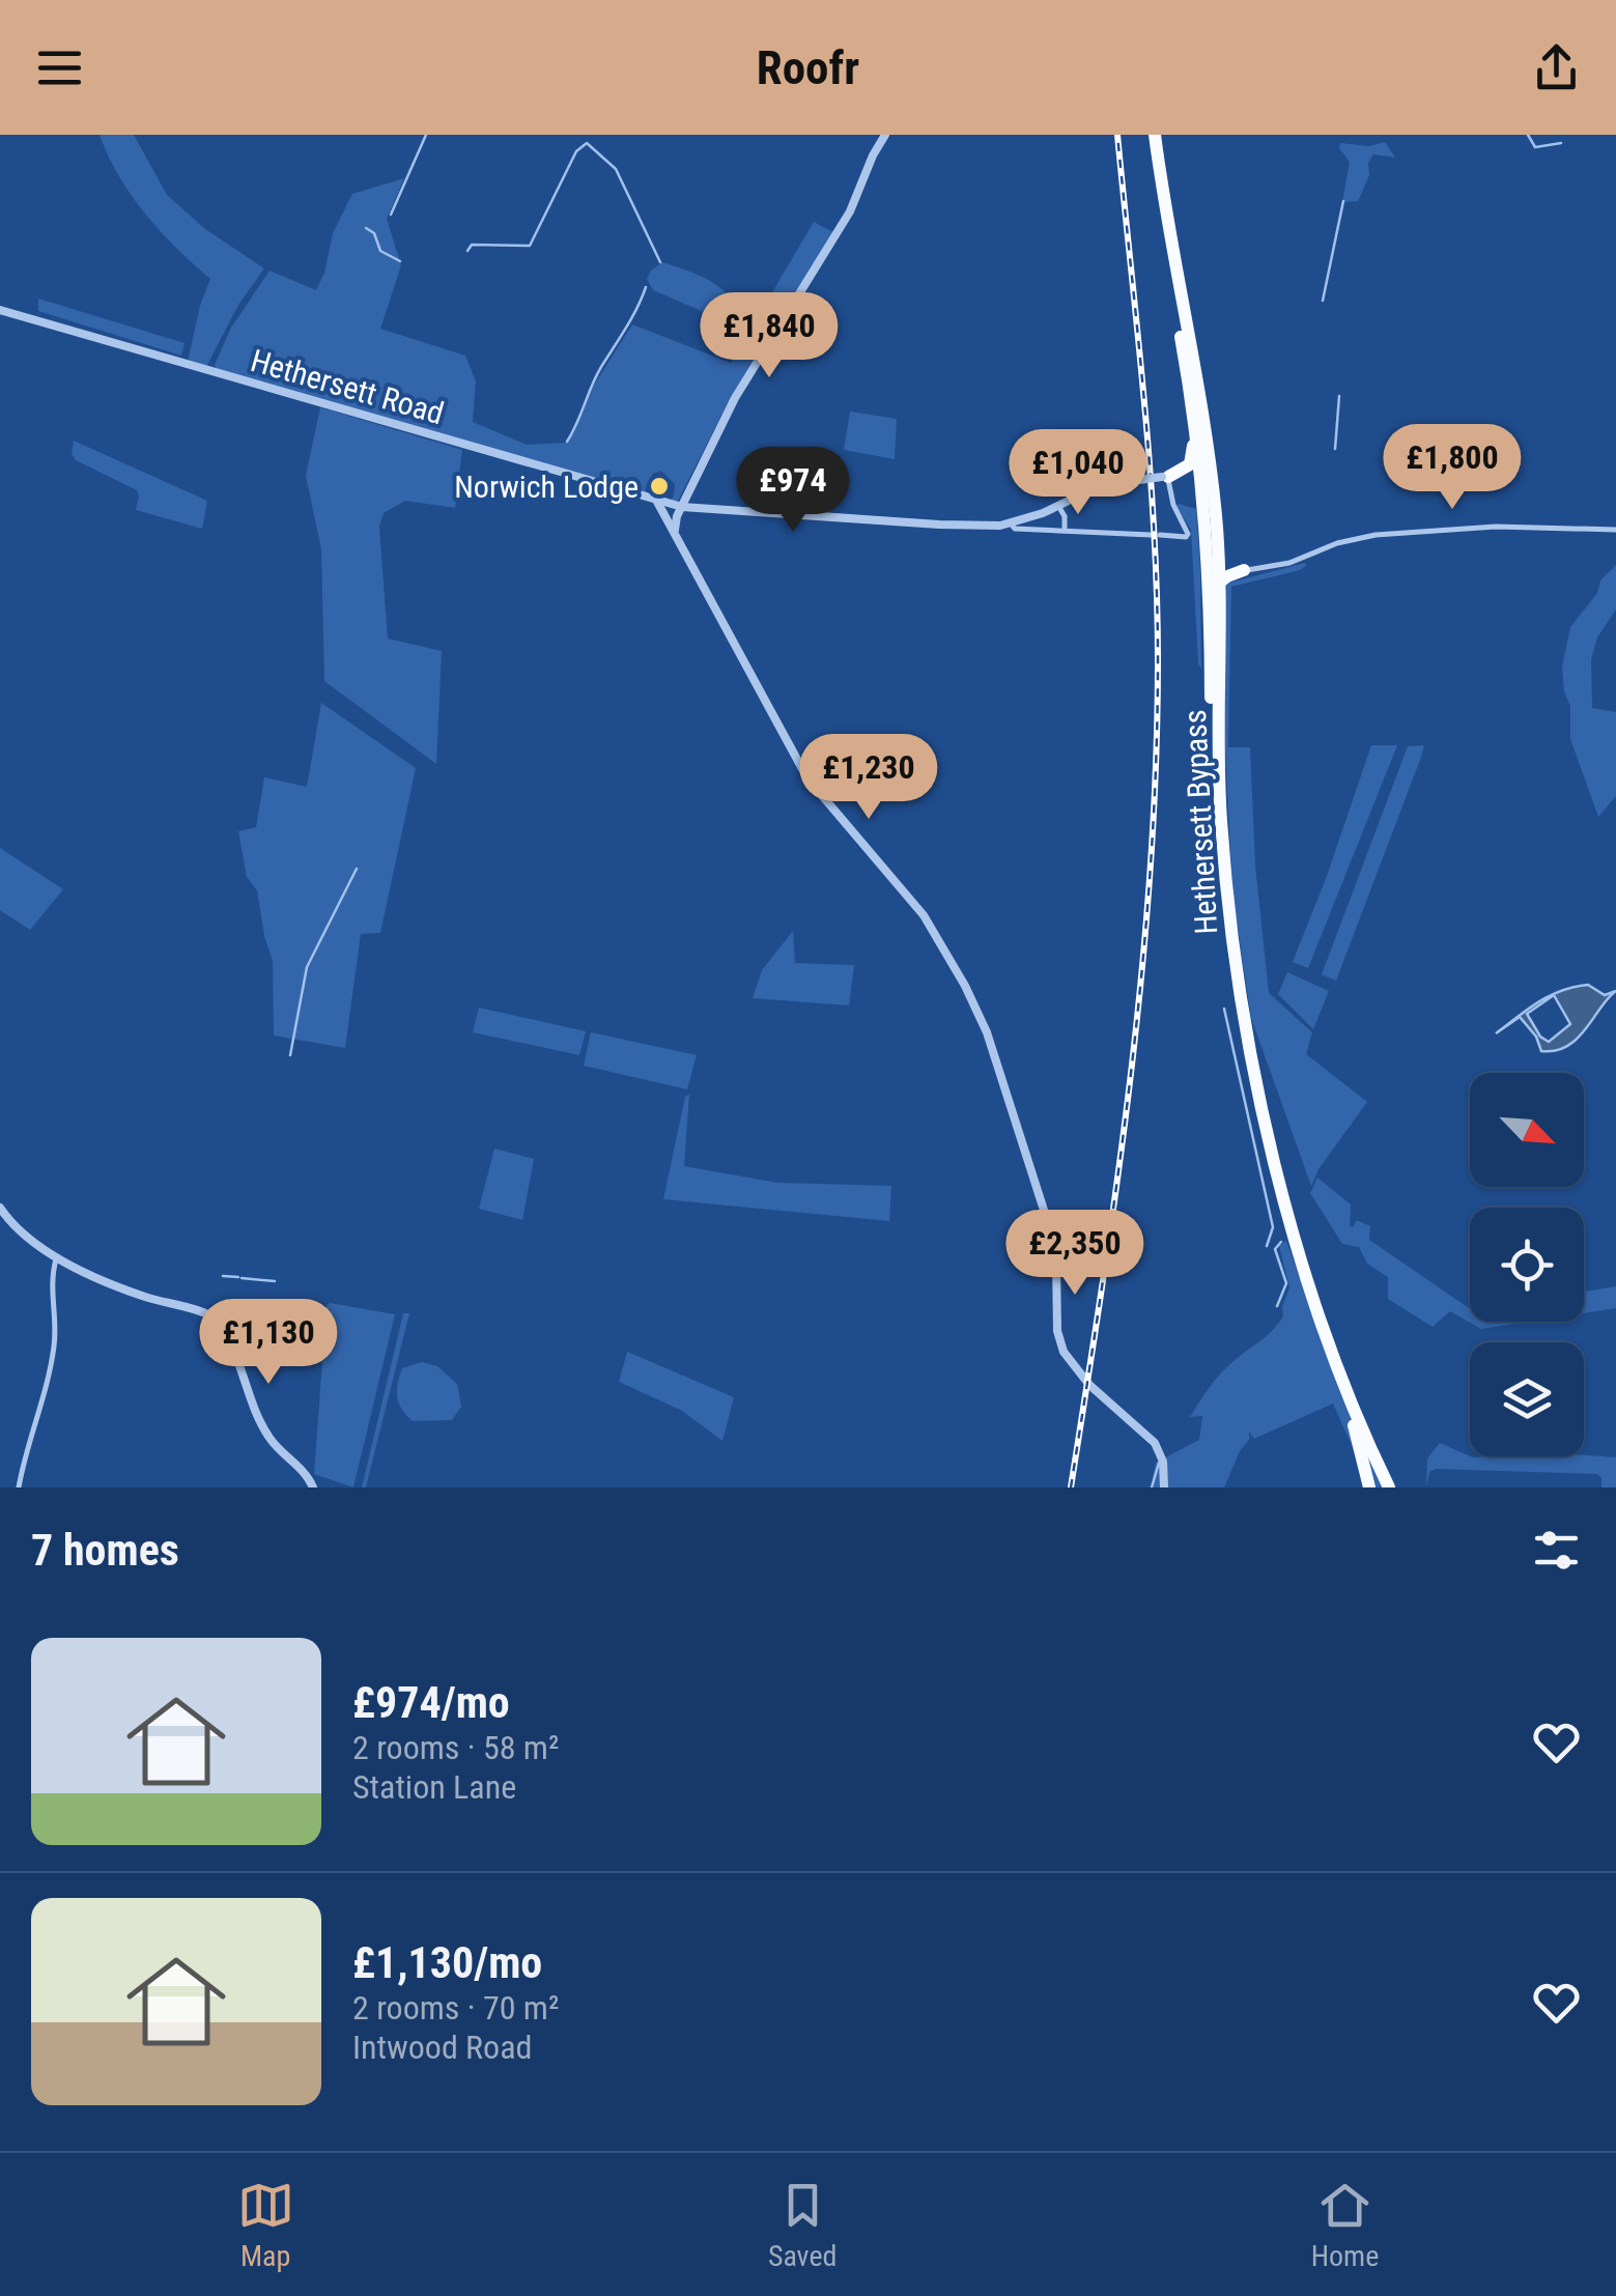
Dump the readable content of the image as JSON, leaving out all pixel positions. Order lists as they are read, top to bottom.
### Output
{
  "streets": {
    "highway": ["Hethersett Bypass"],
    "street": ["Hethersett Road"]
  },
  "places": ["Norwich Lodge"],
  "north": "bottom right",
  "page": {
    "header": "Roofr",
    "price": [
      "£1,840",
      "£1,800",
      "£1,040",
      "£974",
      "£1,230",
      "£2,350",
      "£1,130"
    ],
    "heading": "7 homes",
    "list": [
      {
        "name": "£974/mo",
        "note": "2 rooms · 58 m² · Station Lane"
      },
      {
        "name": "£1,130/mo",
        "note": "2 rooms · 70 m² · Intwood Road"
      }
    ],
    "tabs": ["Map", "Saved", "Home"]
  }
}
